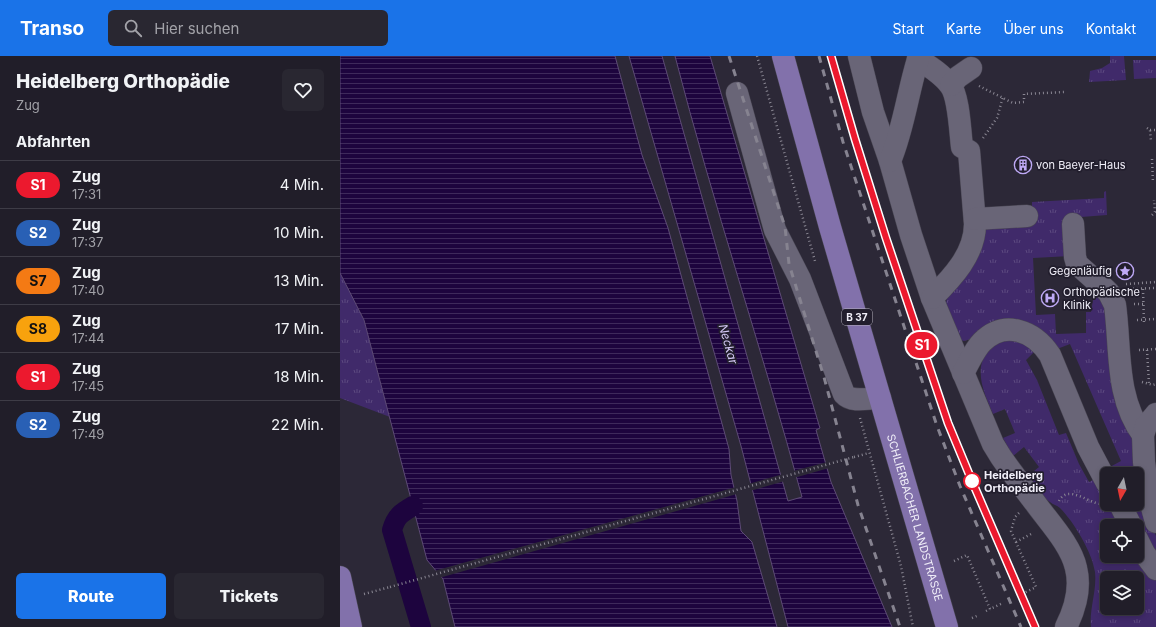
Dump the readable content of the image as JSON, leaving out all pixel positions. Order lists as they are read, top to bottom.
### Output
{
  "streets": {
    "main road": ["B 37", "SCHLIERBACHER LANDSTRASSE"]
  },
  "crossings": [
    ["B 37", "SCHLIERBACHER LANDSTRASSE"]
  ],
  "water": ["Neckar"],
  "places": {
    "building": ["von Baeyer-Haus"],
    "place": ["Gegenläufig"],
    "hospital": ["Orthopädische Klinik"],
    "other": ["Heidelberg Orthopädie"]
  },
  "north": "bottom",
  "page": {
    "header": "Transo",
    "search": "Hier suchen",
    "nav": [
      "Start",
      "Karte",
      "Über uns",
      "Kontakt"
    ],
    "heading": [
      ["Heidelberg Orthopädie", "Zug"],
      "Abfahrten"
    ],
    "on_map": "S1",
    "list": [
      {
        "mark": "S1",
        "name": "Zug",
        "note": "17:31",
        "value": "4 Min."
      },
      {
        "mark": "S2",
        "name": "Zug",
        "note": "17:37",
        "value": "10 Min."
      },
      {
        "mark": "S7",
        "name": "Zug",
        "note": "17:40",
        "value": "13 Min."
      },
      {
        "mark": "S8",
        "name": "Zug",
        "note": "17:44",
        "value": "17 Min."
      },
      {
        "mark": "S1",
        "name": "Zug",
        "note": "17:45",
        "value": "18 Min."
      },
      {
        "mark": "S2",
        "name": "Zug",
        "note": "17:49",
        "value": "22 Min."
      }
    ],
    "buttons": ["Route", "Tickets"]
  }
}
